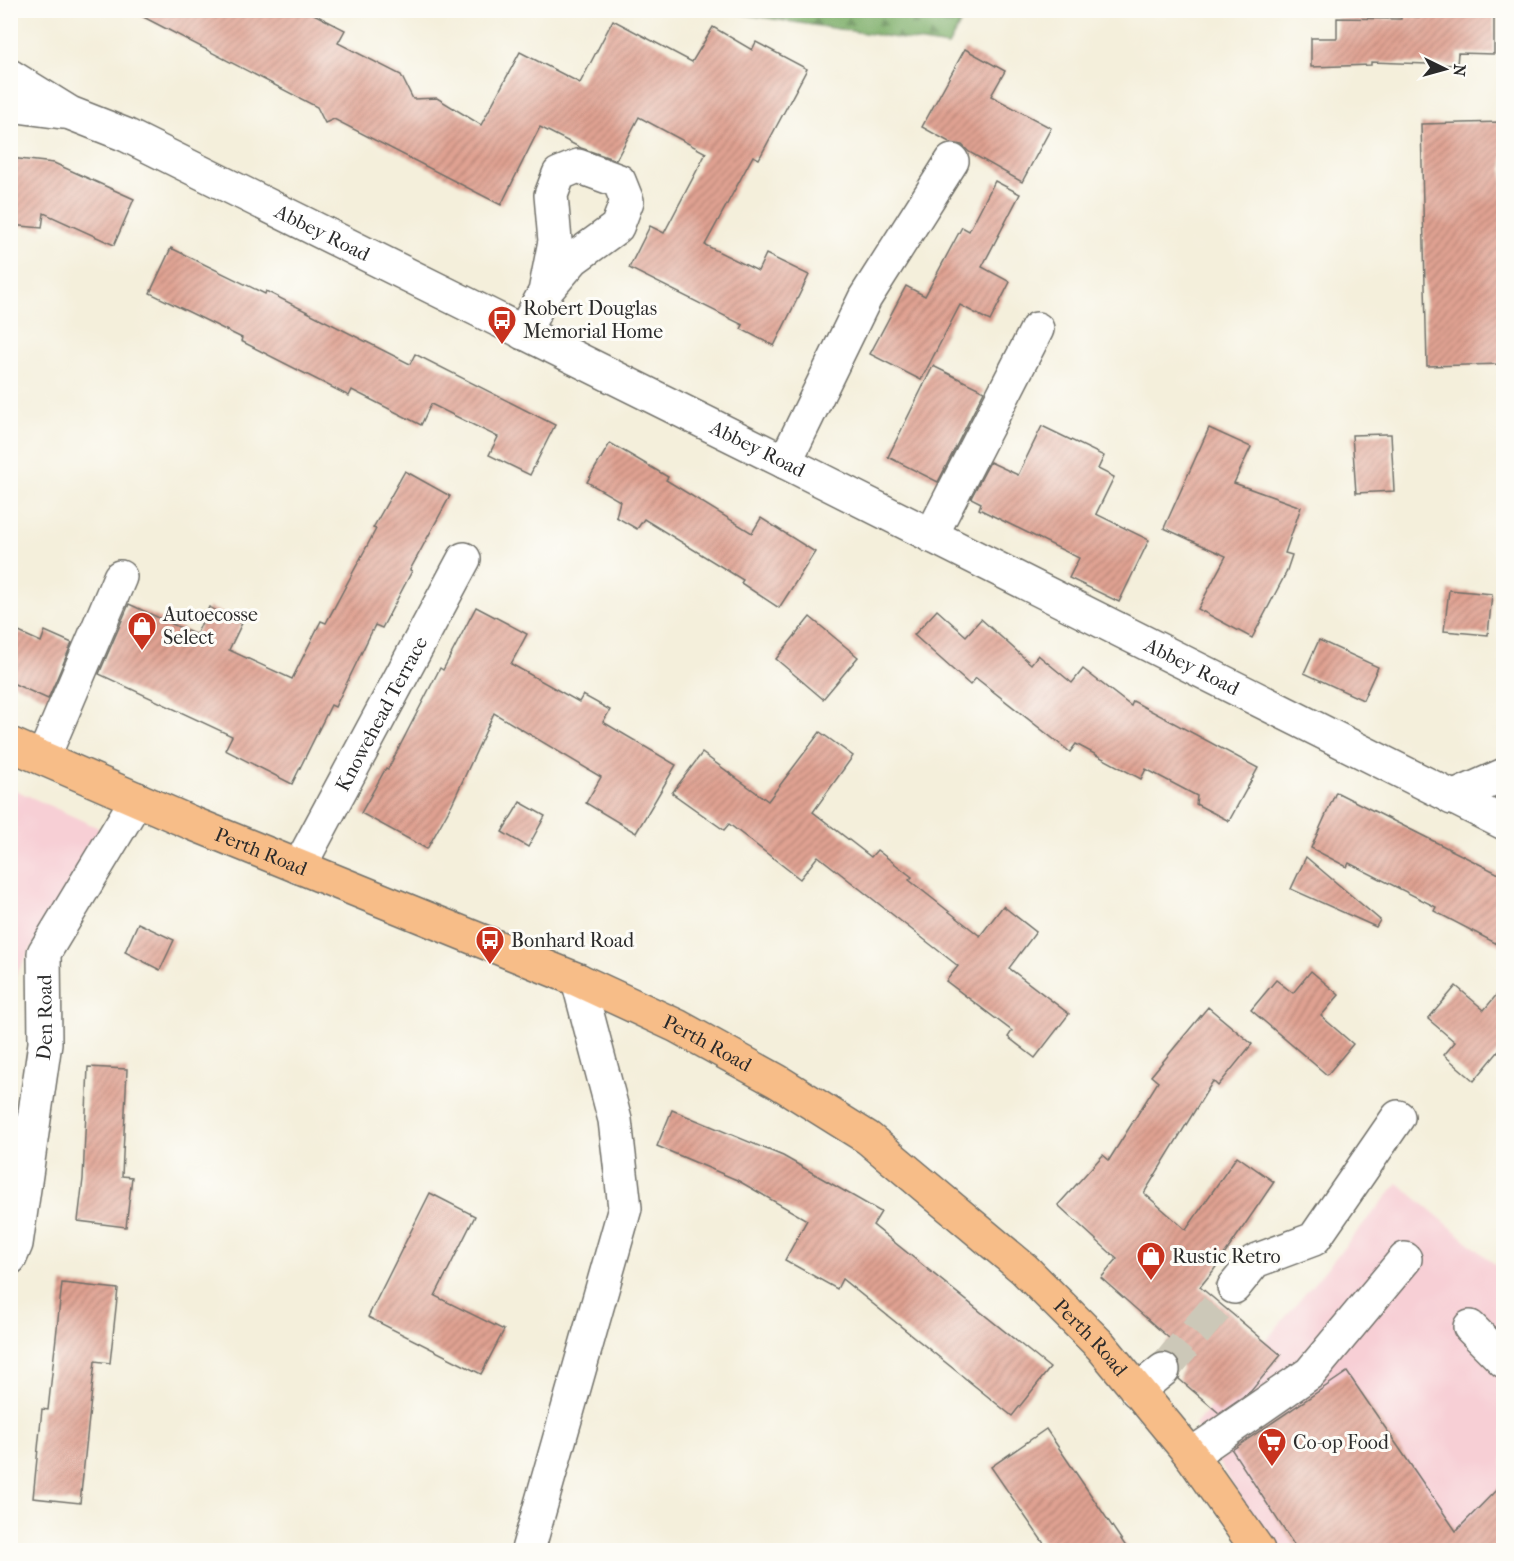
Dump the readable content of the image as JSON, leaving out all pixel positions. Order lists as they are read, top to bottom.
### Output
{
  "streets": {
    "main road": ["Perth Road"],
    "street": ["Abbey Road", "Knowehead Terrace", "Den Road"]
  },
  "crossings": [
    ["Knowehead Terrace", "Perth Road"],
    ["Perth Road", "Den Road"]
  ],
  "places": {
    "bus stop": ["Robert Douglas Memorial Home", "Bonhard Road"],
    "shop": ["Autoecosse Select", "Rustic Retro"],
    "supermarket": ["Co-op Food"]
  },
  "north": "right"
}
